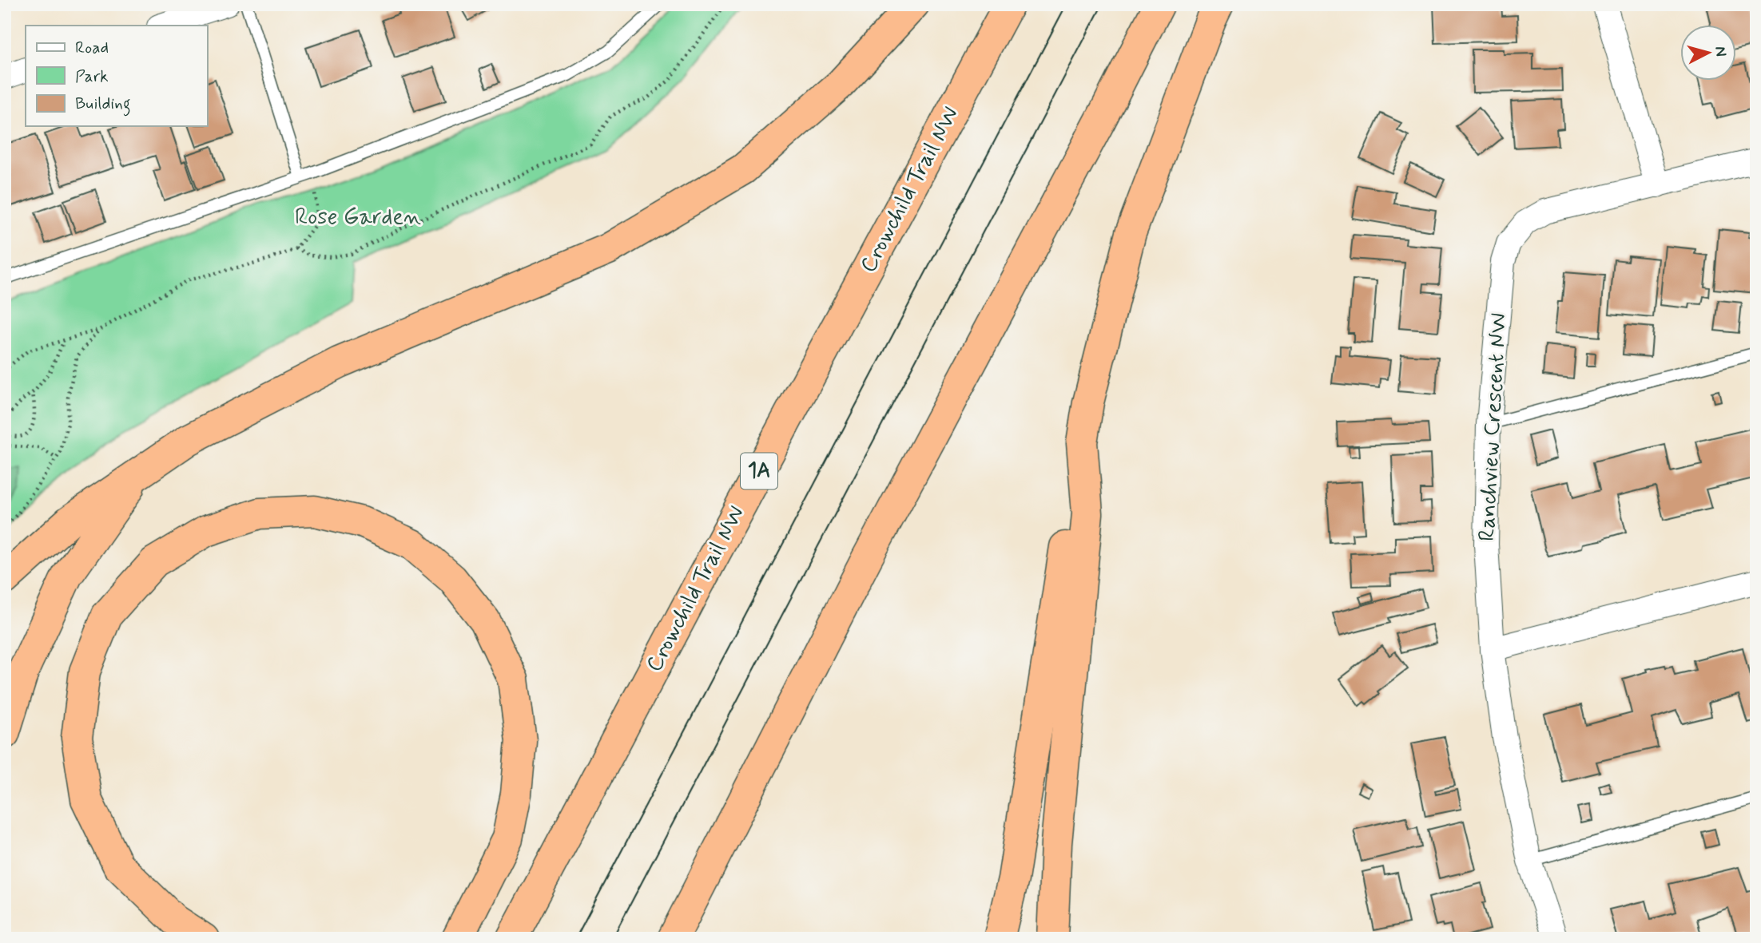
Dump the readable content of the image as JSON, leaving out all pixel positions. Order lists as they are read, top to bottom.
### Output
{
  "streets": {
    "highway": ["Crowchild Trail NW", "1A"],
    "street": ["Ranchview Crescent NW"]
  },
  "parks": ["Rose Garden"],
  "legend": ["Road", "Park", "Building"],
  "north": "right"
}
